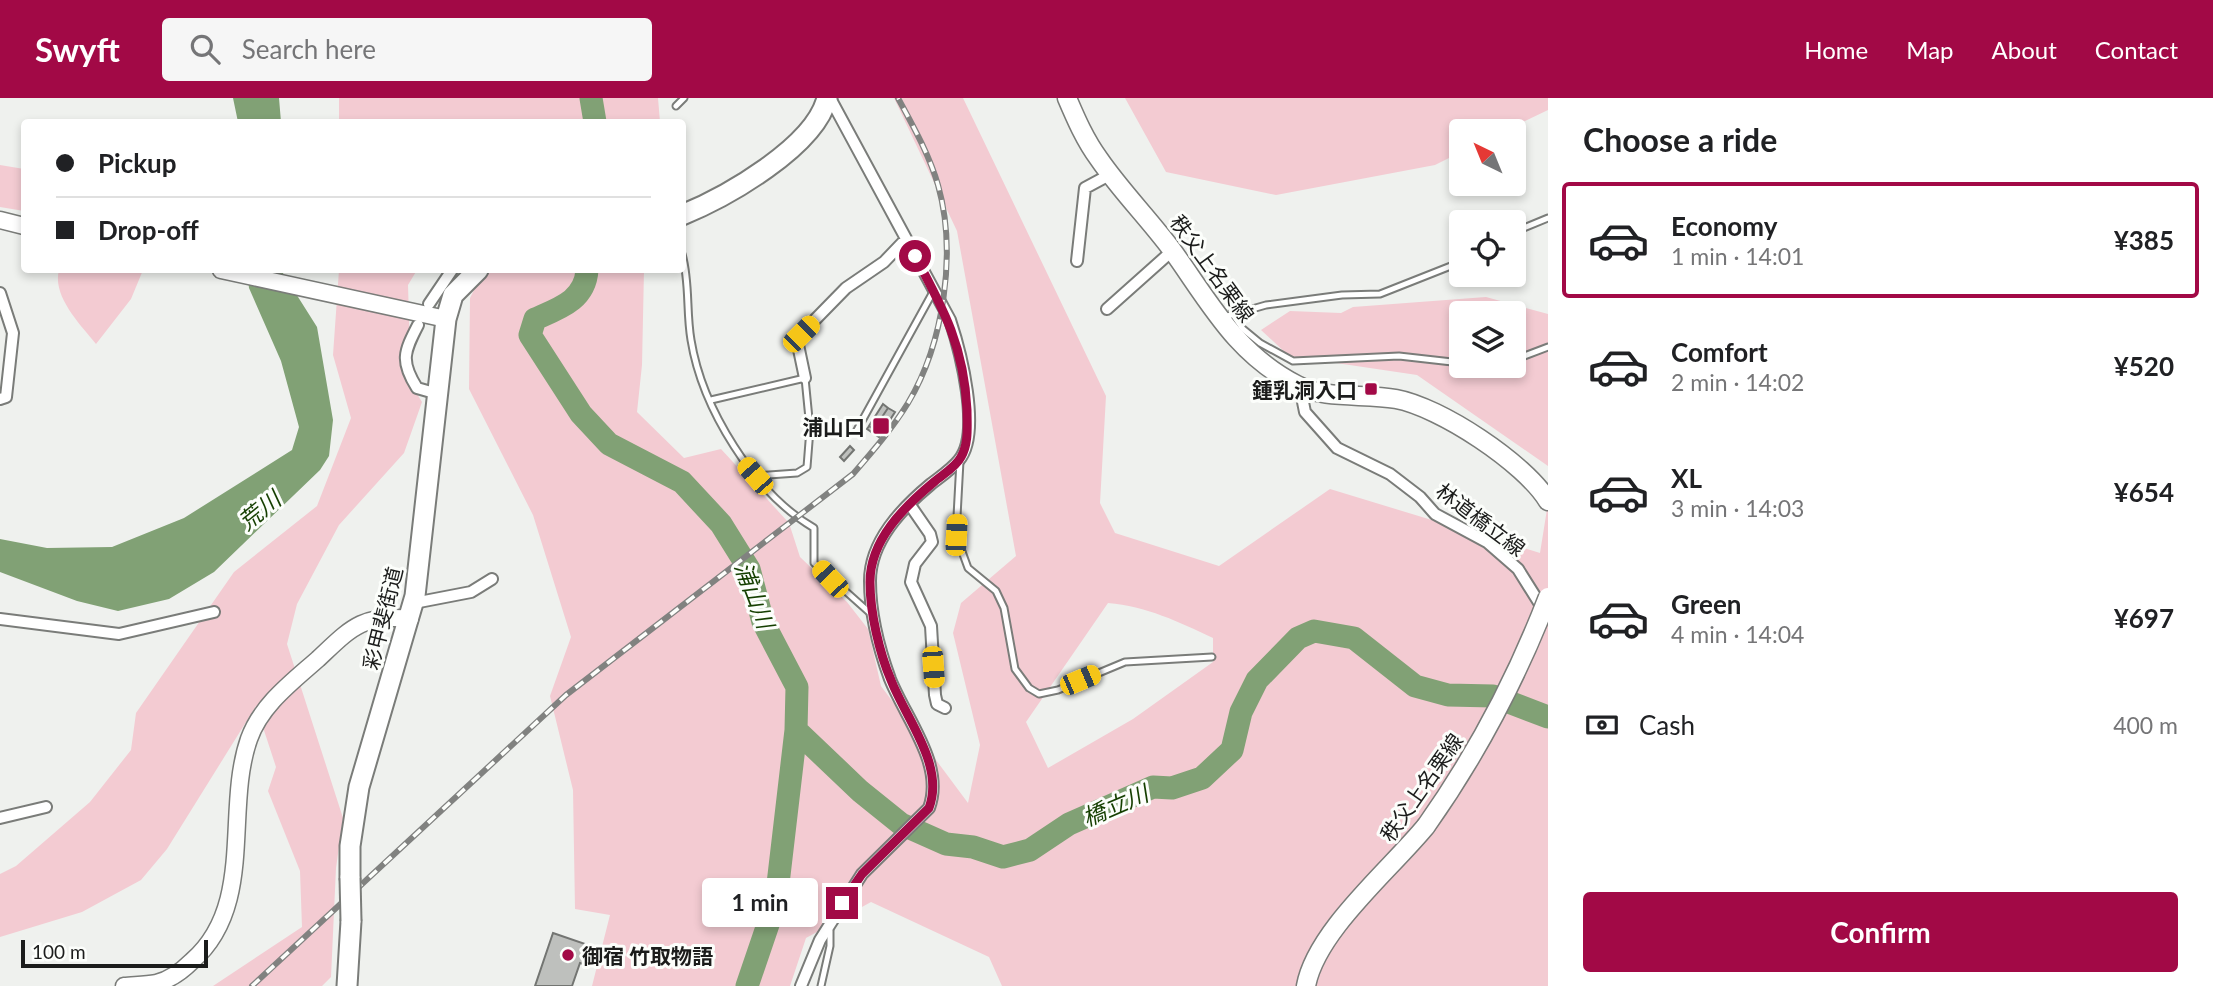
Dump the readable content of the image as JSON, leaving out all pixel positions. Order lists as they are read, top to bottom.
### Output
{
  "streets": {
    "highway": ["彩甲斐街道"],
    "main road": ["秩父上名栗線"],
    "street": ["林道橋立線"]
  },
  "crossings": [
    ["秩父上名栗線", "林道橋立線"]
  ],
  "water": ["荒川", "浦山川", "橋立川"],
  "places": {
    "transit": ["鍾乳洞入口", "浦山口"],
    "other": ["御宿 竹取物語"]
  },
  "scale_bar": "100 m",
  "north": "top left",
  "page": {
    "header": "Swyft",
    "search": "Search here",
    "nav": [
      "Home",
      "Map",
      "About",
      "Contact"
    ],
    "heading": "Choose a ride",
    "banner": ["Pickup", "Drop-off"],
    "list": [
      {
        "name": "Economy",
        "note": "1 min · 14:01",
        "value": "¥385"
      },
      {
        "name": "Comfort",
        "note": "2 min · 14:02",
        "value": "¥520"
      },
      {
        "name": "XL",
        "note": "3 min · 14:03",
        "value": "¥654"
      },
      {
        "name": "Green",
        "note": "4 min · 14:04",
        "value": "¥697"
      }
    ],
    "pay": ["Cash", "400 m"],
    "bubble": "1 min",
    "buttons": "Confirm",
    "scale": "100 m"
  }
}
